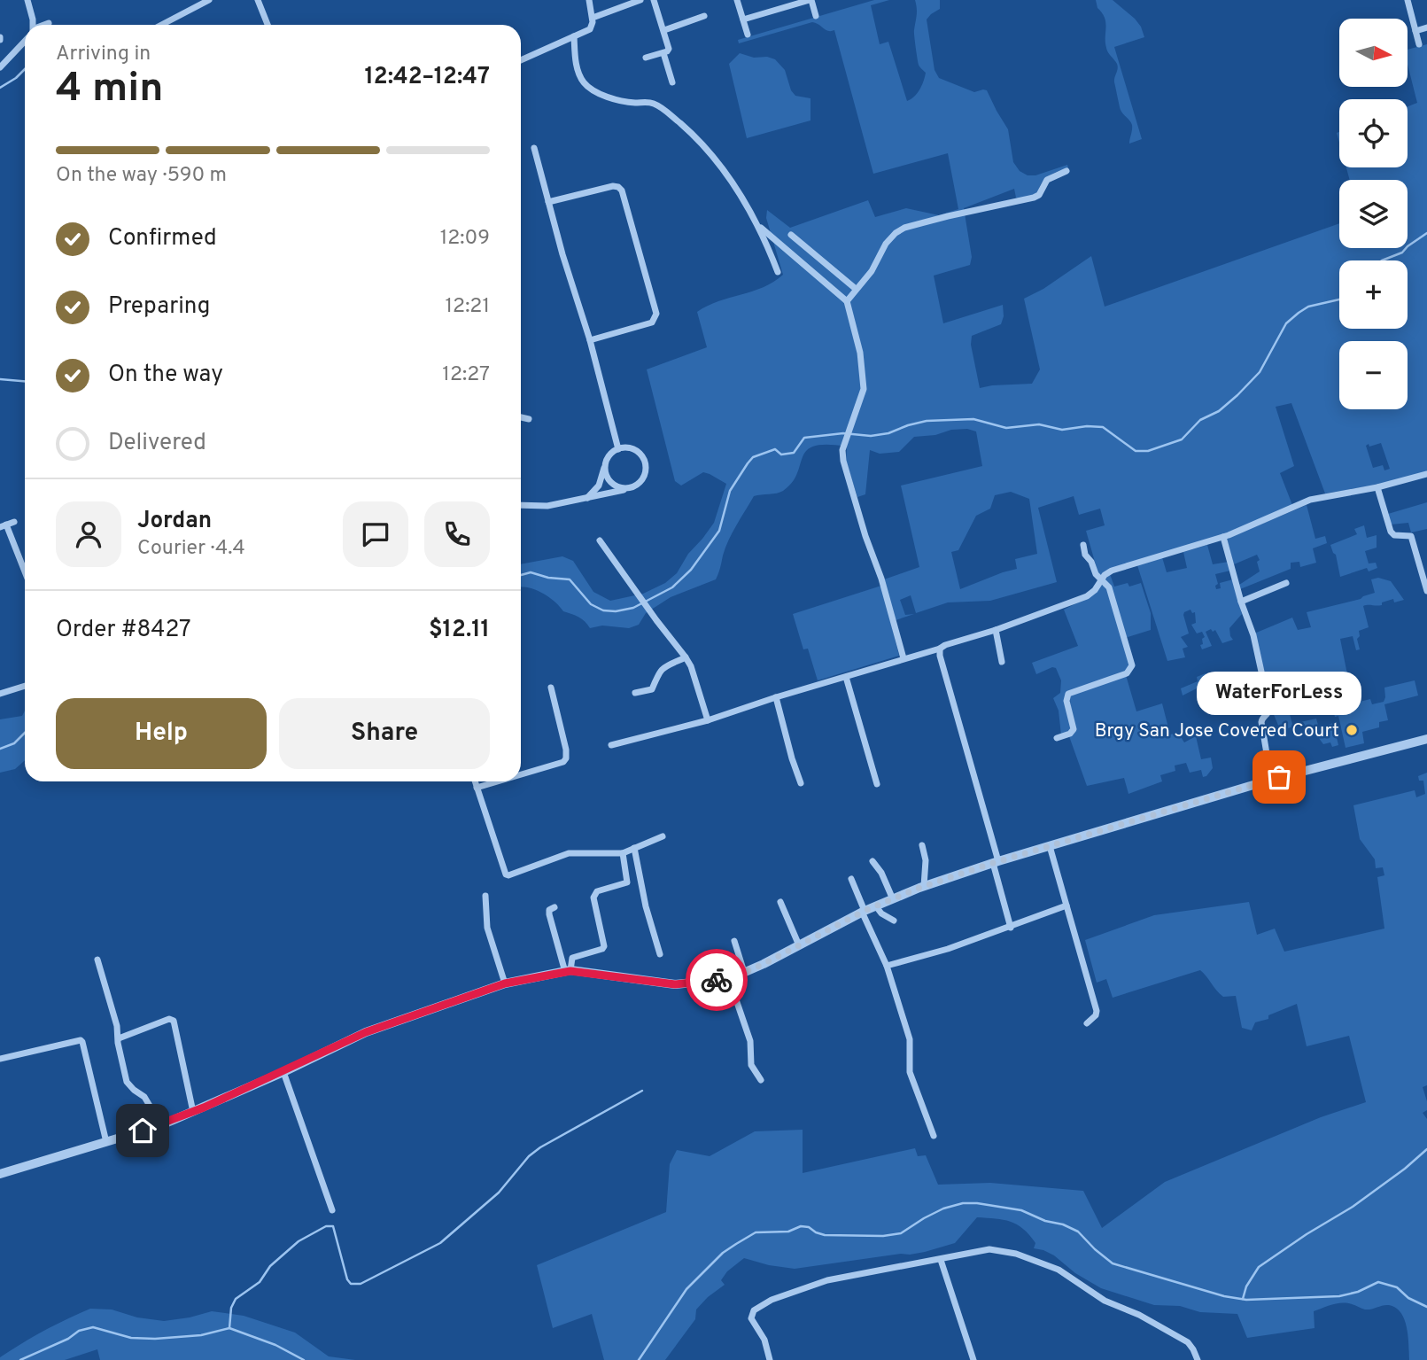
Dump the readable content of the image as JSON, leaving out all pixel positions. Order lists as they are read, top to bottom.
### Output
{
  "places": ["Brgy San Jose Covered Court", "WaterForLess"],
  "north": "right",
  "page": {
    "map_buttons": ["+", "−"],
    "heading": ["4 min", "Arriving in", "12:42–12:47"],
    "panel": [
      "Jordan",
      "Courier · 4.4",
      "Order #8427",
      "$12.11"
    ],
    "bar": "On the way · 590 m",
    "list": [
      ["Confirmed", "12:09"],
      ["Preparing", "12:21"],
      ["On the way", "12:27"],
      "Delivered"
    ],
    "bubble": "WaterForLess",
    "buttons": ["Help", "Share"]
  }
}
